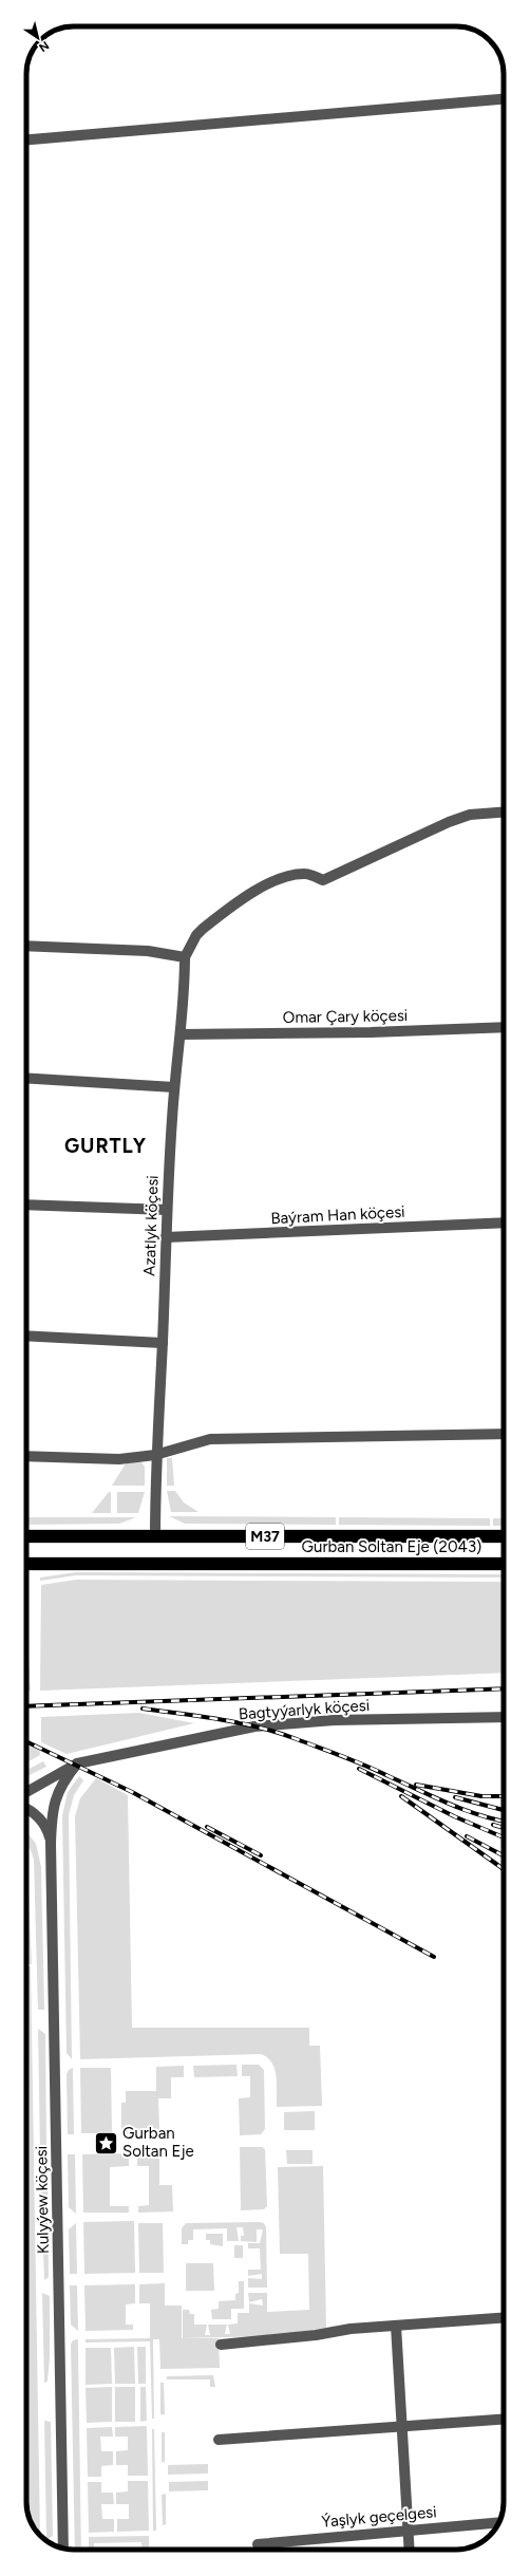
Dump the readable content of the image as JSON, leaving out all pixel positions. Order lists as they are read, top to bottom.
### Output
{
  "streets": {
    "highway": ["M37", "Gurban Soltan Eje (2043)"],
    "street": [
      "Omar Çary köçesi",
      "Baýram Han köçesi",
      "Azatlyk köçesi",
      "Bagtyýarlyk köçesi",
      "Kulyýew köçesi",
      "Ýaşlyk geçelgesi"
    ]
  },
  "crossings": [
    ["Omar Çary köçesi", "Azatlyk köçesi"],
    ["Baýram Han köçesi", "Azatlyk köçesi"],
    ["Azatlyk köçesi", "Gurban Soltan Eje (2043)"]
  ],
  "districts": ["GURTLY"],
  "places": {
    "place": ["Gurban Soltan Eje"]
  },
  "north": "bottom right"
}
